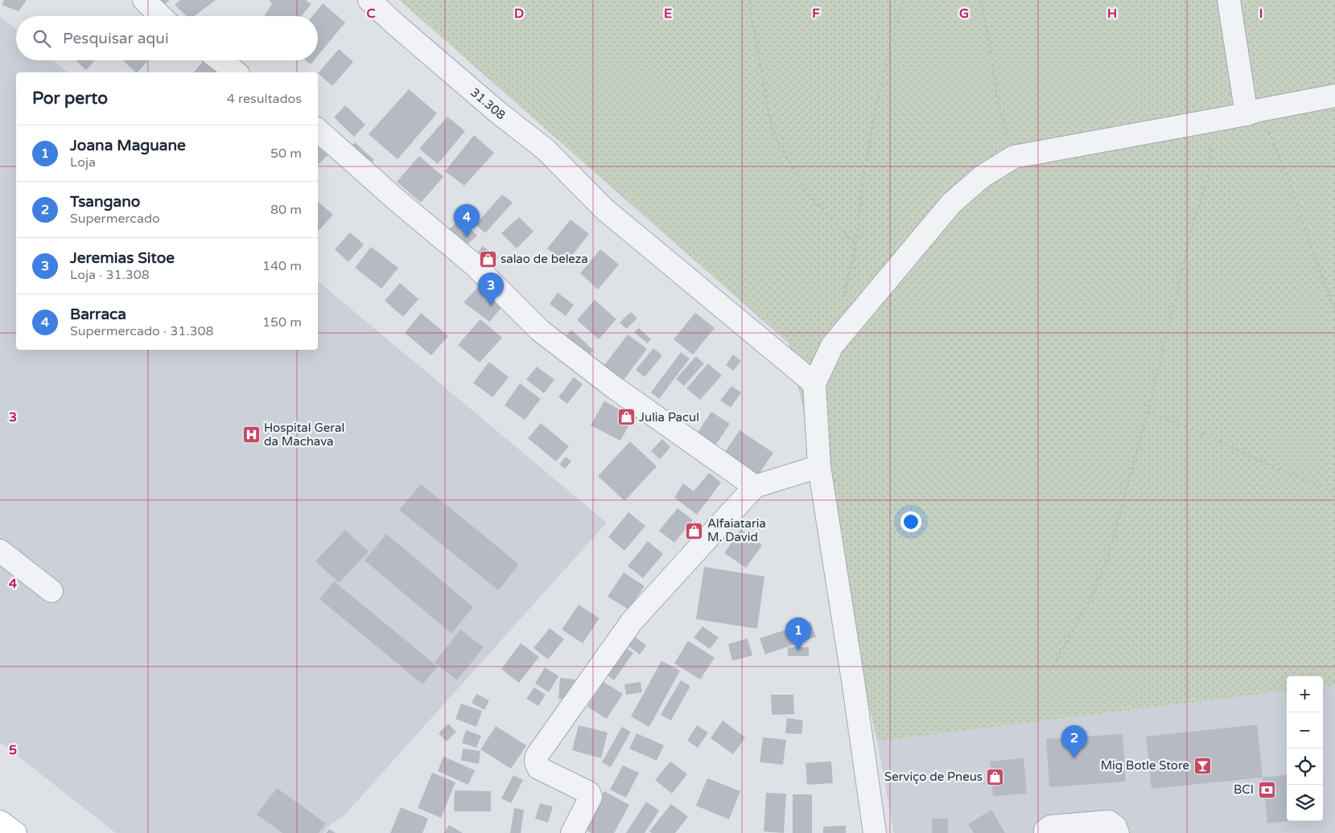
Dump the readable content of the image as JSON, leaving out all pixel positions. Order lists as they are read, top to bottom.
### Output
{
  "streets": {
    "street": ["31.308"]
  },
  "places": {
    "shop": [
      "salao de beleza",
      "Julia Pacul",
      "Alfaiataria M. David",
      "Serviço de Pneus"
    ],
    "hospital": ["Hospital Geral da Machava"],
    "bar": ["Mig Botle Store"],
    "bank": ["BCI"]
  },
  "page": {
    "search": "Pesquisar aqui",
    "heading": ["Por perto", "4 resultados"],
    "list": [
      {
        "mark": "1",
        "name": "Joana Maguane",
        "note": "Loja",
        "value": "50 m"
      },
      {
        "mark": "2",
        "name": "Tsangano",
        "note": "Supermercado",
        "value": "80 m"
      },
      {
        "mark": "3",
        "name": "Jeremias Sitoe",
        "note": "Loja · 31.308",
        "value": "140 m"
      },
      {
        "mark": "4",
        "name": "Barraca",
        "note": "Supermercado · 31.308",
        "value": "150 m"
      }
    ],
    "pins": [
      "4",
      "3",
      "1",
      "2"
    ],
    "map_buttons": ["+", "−"]
  },
  "grid": {
    "columns": [
      "C",
      "D",
      "E",
      "F",
      "G",
      "H",
      "I"
    ],
    "rows": ["3", "4", "5"]
  }
}
